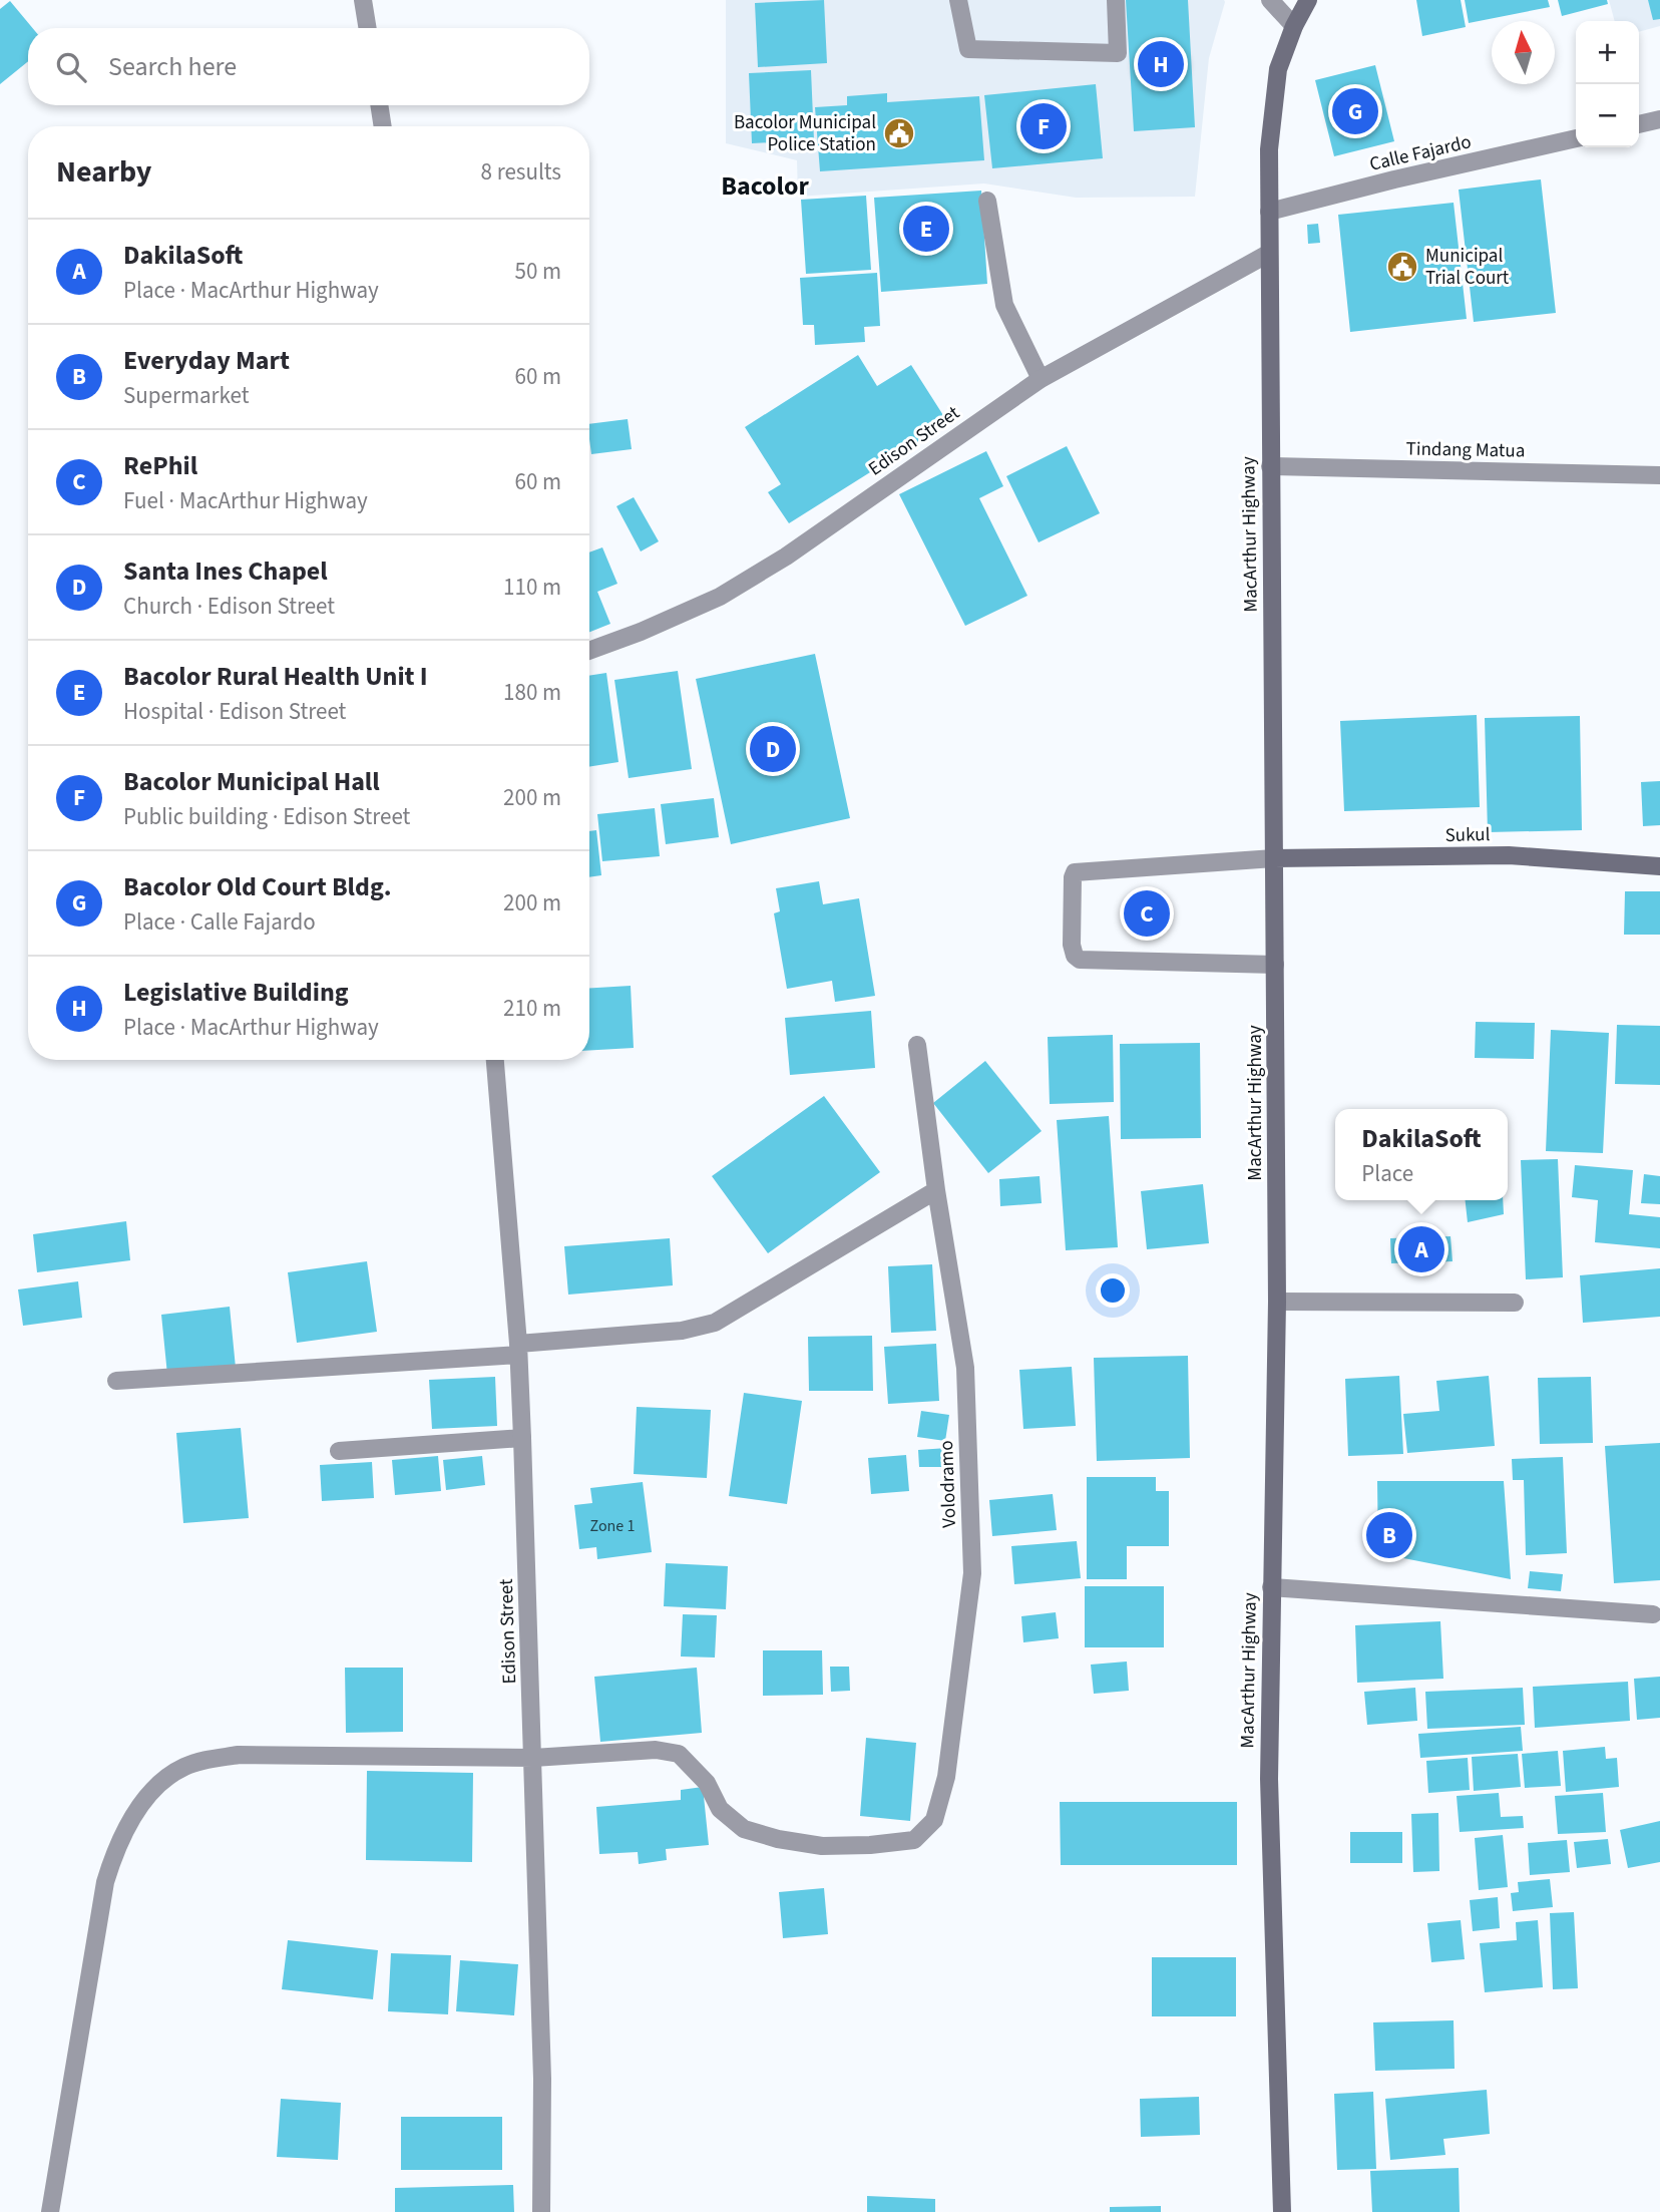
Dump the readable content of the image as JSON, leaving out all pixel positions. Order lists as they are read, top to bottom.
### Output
{
  "streets": {
    "main road": ["MacArthur Highway", "Sukul"],
    "street": [
      "Calle Fajardo",
      "Edison Street",
      "Tindang Matua",
      "Volodramo"
    ]
  },
  "crossings": [
    ["Calle Fajardo", "MacArthur Highway"],
    ["Edison Street", "MacArthur Highway"],
    ["Edison Street", "Volodramo"],
    ["Tindang Matua", "MacArthur Highway"],
    ["MacArthur Highway", "Sukul"]
  ],
  "districts": ["Bacolor"],
  "places": {
    "public building": ["Bacolor Municipal Police Station", "Municipal Trial Court"]
  },
  "house_numbers": ["Zone 1"],
  "north": "top",
  "page": {
    "map_buttons": ["+", "−"],
    "search": "Search here",
    "pins": [
      "H",
      "G",
      "F",
      "E",
      "D",
      "C",
      "A",
      "B"
    ],
    "heading": ["Nearby", "8 results"],
    "list": [
      {
        "mark": "A",
        "name": "DakilaSoft",
        "note": "Place · MacArthur Highway",
        "value": "50 m"
      },
      {
        "mark": "B",
        "name": "Everyday Mart",
        "note": "Supermarket",
        "value": "60 m"
      },
      {
        "mark": "C",
        "name": "RePhil",
        "note": "Fuel · MacArthur Highway",
        "value": "60 m"
      },
      {
        "mark": "D",
        "name": "Santa Ines Chapel",
        "note": "Church · Edison Street",
        "value": "110 m"
      },
      {
        "mark": "E",
        "name": "Bacolor Rural Health Unit I",
        "note": "Hospital · Edison Street",
        "value": "180 m"
      },
      {
        "mark": "F",
        "name": "Bacolor Municipal Hall",
        "note": "Public building · Edison Street",
        "value": "200 m"
      },
      {
        "mark": "G",
        "name": "Bacolor Old Court Bldg.",
        "note": "Place · Calle Fajardo",
        "value": "200 m"
      },
      {
        "mark": "H",
        "name": "Legislative Building",
        "note": "Place · MacArthur Highway",
        "value": "210 m"
      }
    ],
    "popup": ["DakilaSoft", "Place"]
  }
}
